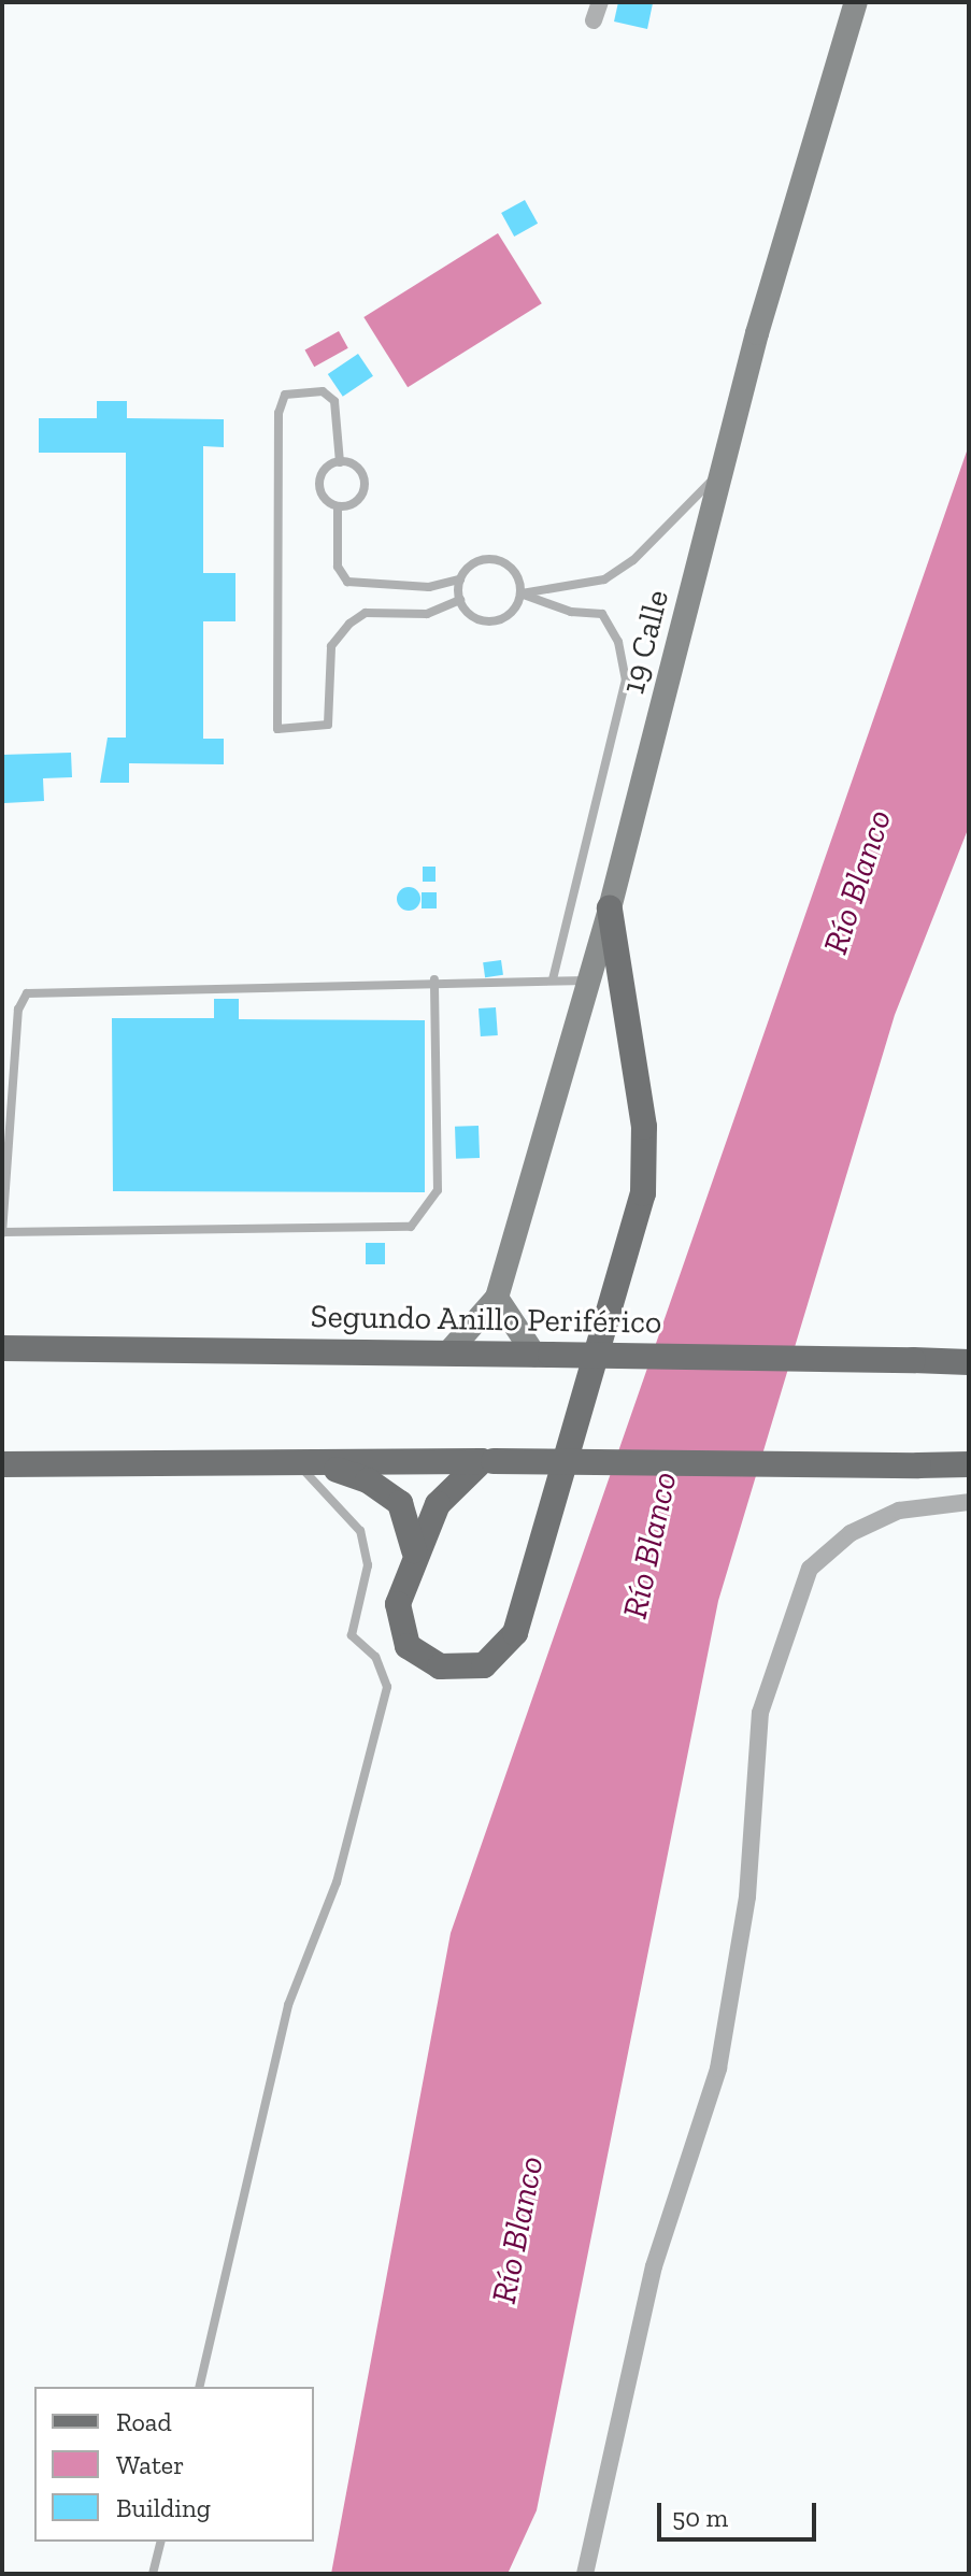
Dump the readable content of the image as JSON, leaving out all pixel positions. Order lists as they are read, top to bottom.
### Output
{
  "streets": {
    "main road": ["19 Calle", "Segundo Anillo Periférico"]
  },
  "crossings": [
    ["19 Calle", "Segundo Anillo Periférico"]
  ],
  "water": ["Río Blanco"],
  "legend": ["Road", "Water", "Building"],
  "scale_bar": "50 m"
}
